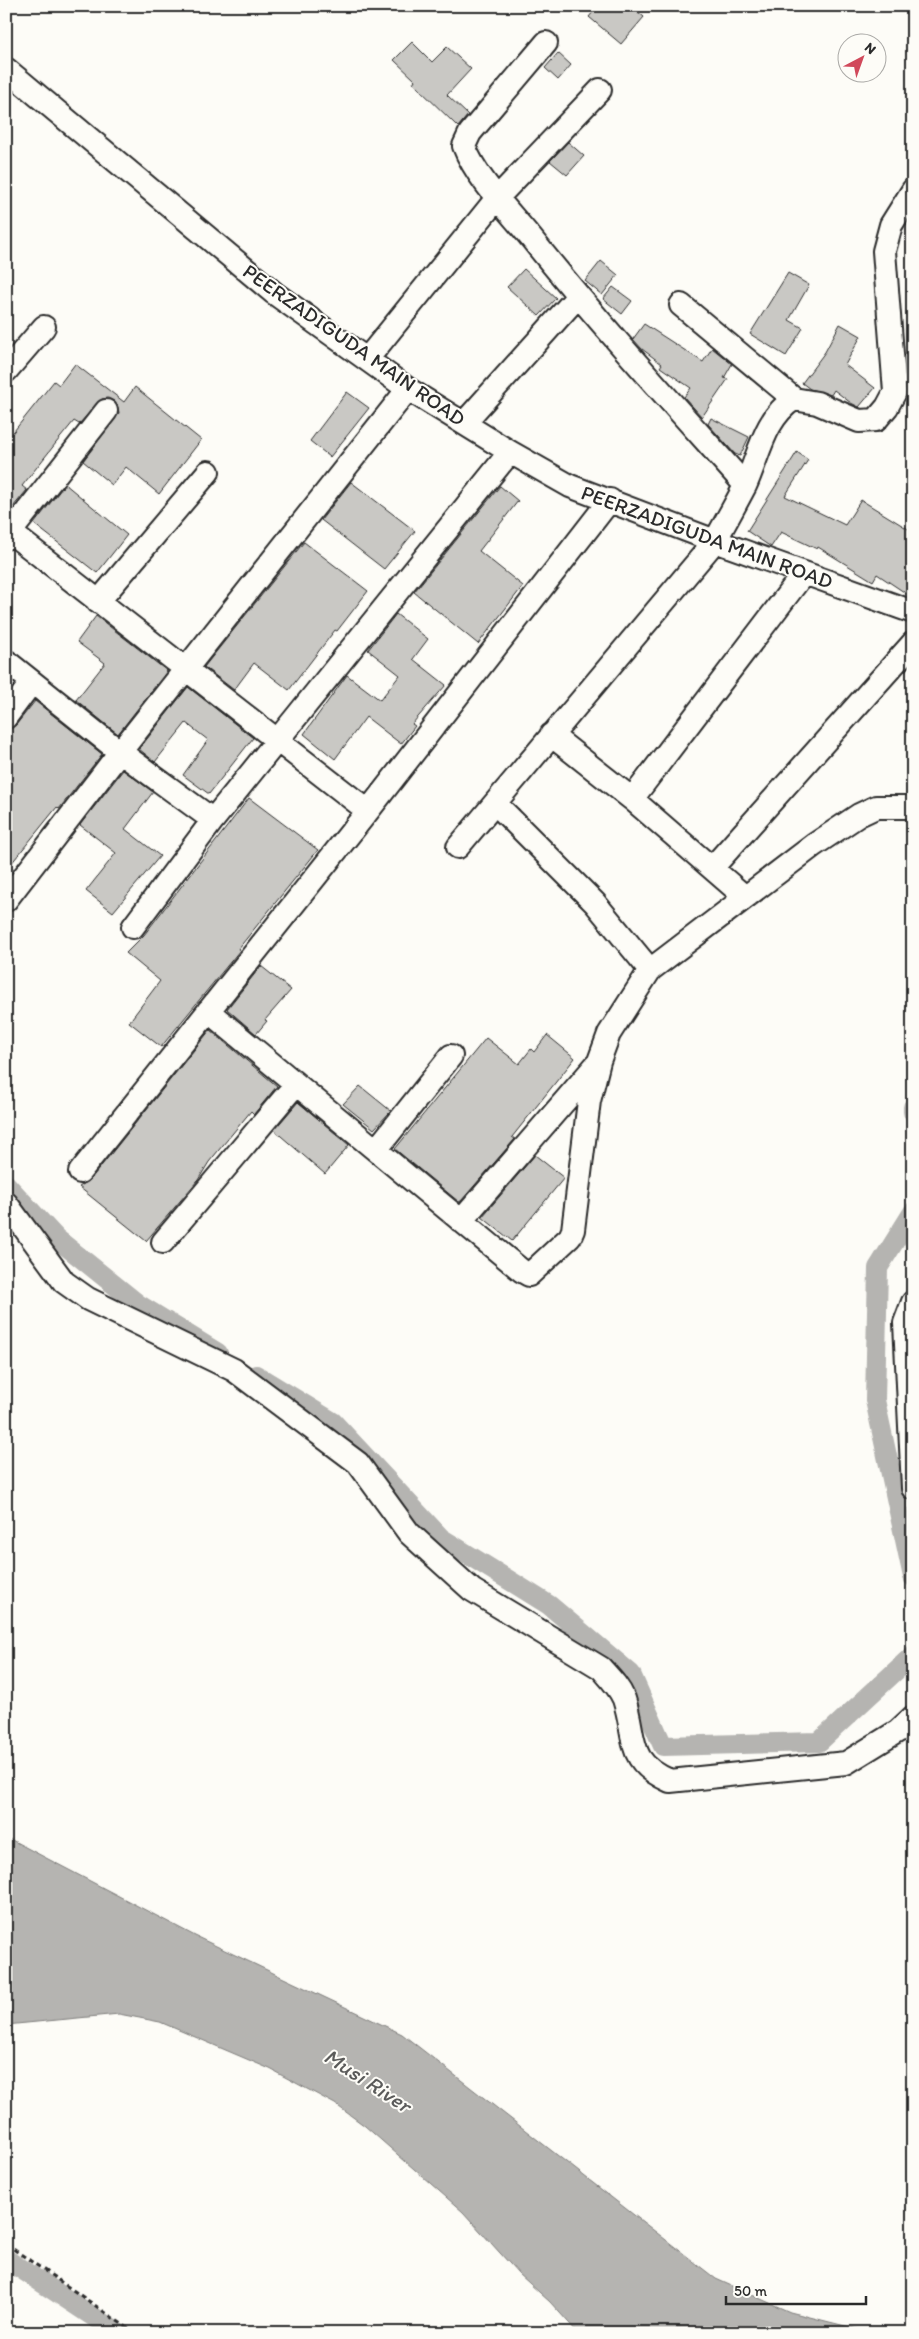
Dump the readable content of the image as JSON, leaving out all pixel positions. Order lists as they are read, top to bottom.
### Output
{
  "streets": {
    "street": ["PEERZADIGUDA MAIN ROAD"]
  },
  "water": ["Musi River"],
  "scale_bar": "50 m",
  "north": "top right"
}
